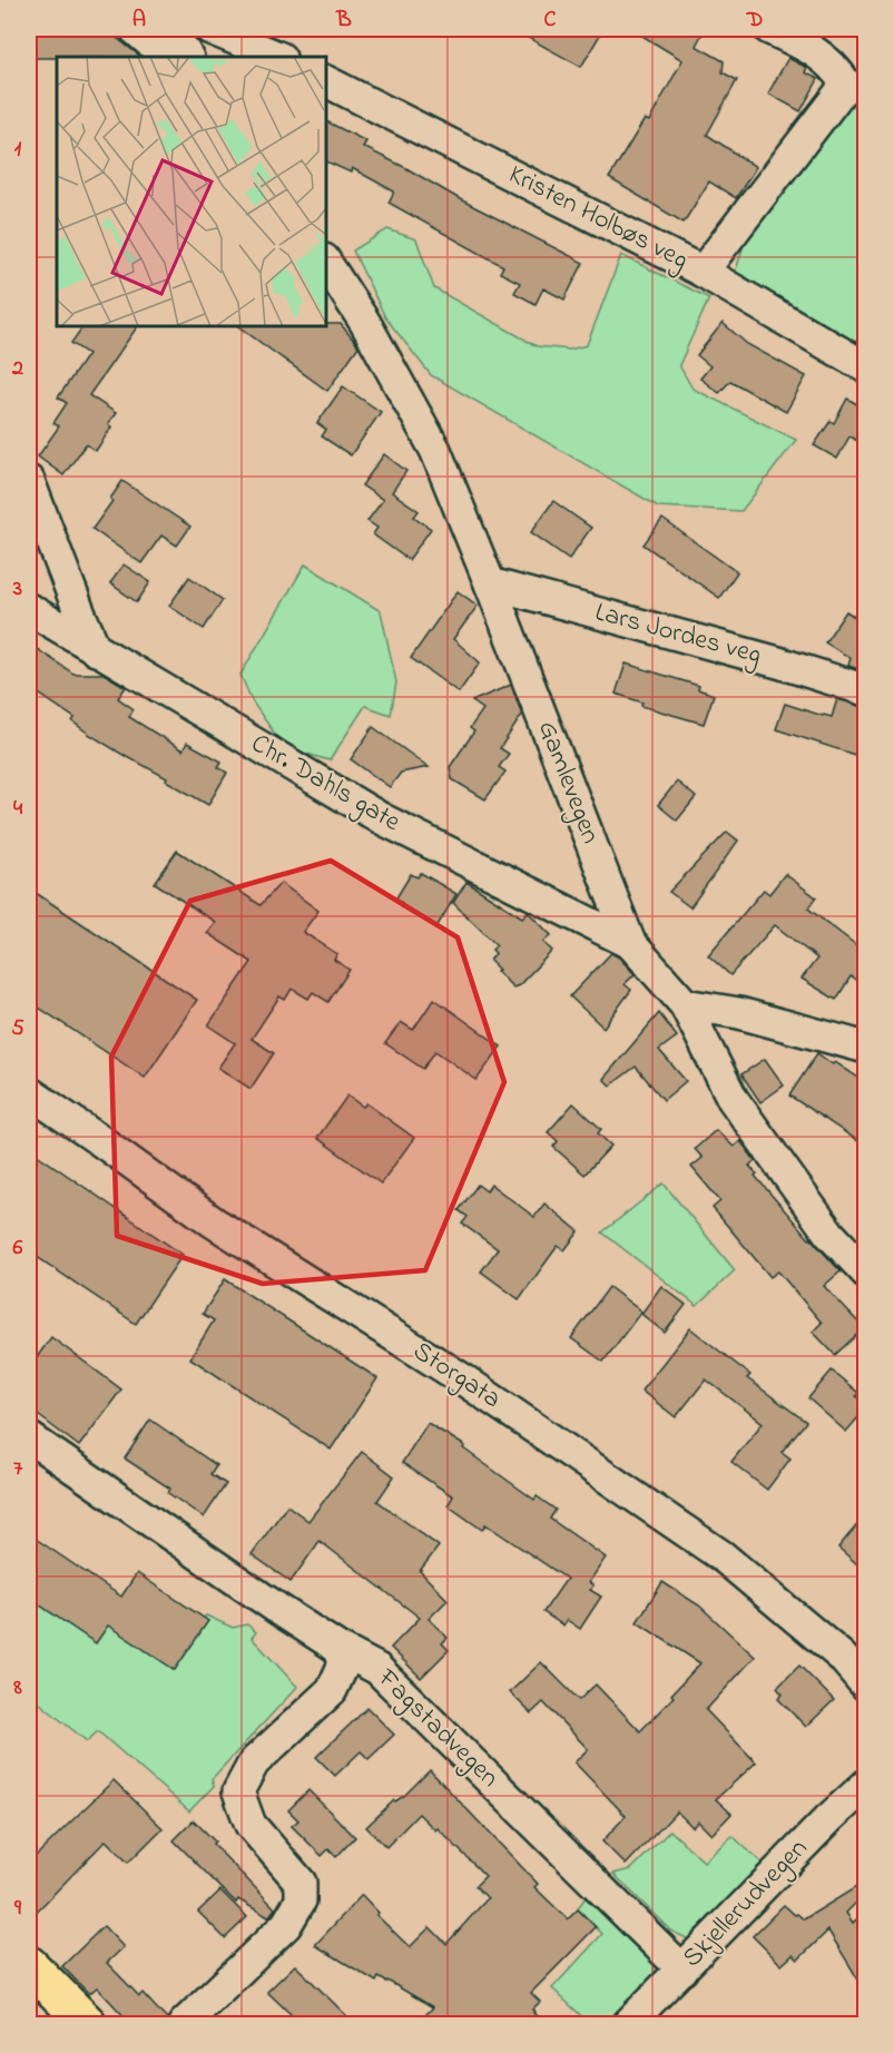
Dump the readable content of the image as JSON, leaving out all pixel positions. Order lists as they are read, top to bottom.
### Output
{
  "streets": {
    "street": [
      "Kristen Holbøs veg",
      "Lars Jordes veg",
      "Gamlevegen",
      "Chr. Dahls gate",
      "Storgata",
      "Fagstadvegen",
      "Skjellerudvegen"
    ]
  },
  "crossings": [
    ["Lars Jordes veg", "Gamlevegen"],
    ["Gamlevegen", "Chr. Dahls gate"],
    ["Fagstadvegen", "Skjellerudvegen"]
  ],
  "grid": {
    "columns": [
      "A",
      "B",
      "C",
      "D"
    ],
    "rows": [
      "1",
      "2",
      "3",
      "4",
      "5",
      "6",
      "7",
      "8",
      "9"
    ]
  }
}
